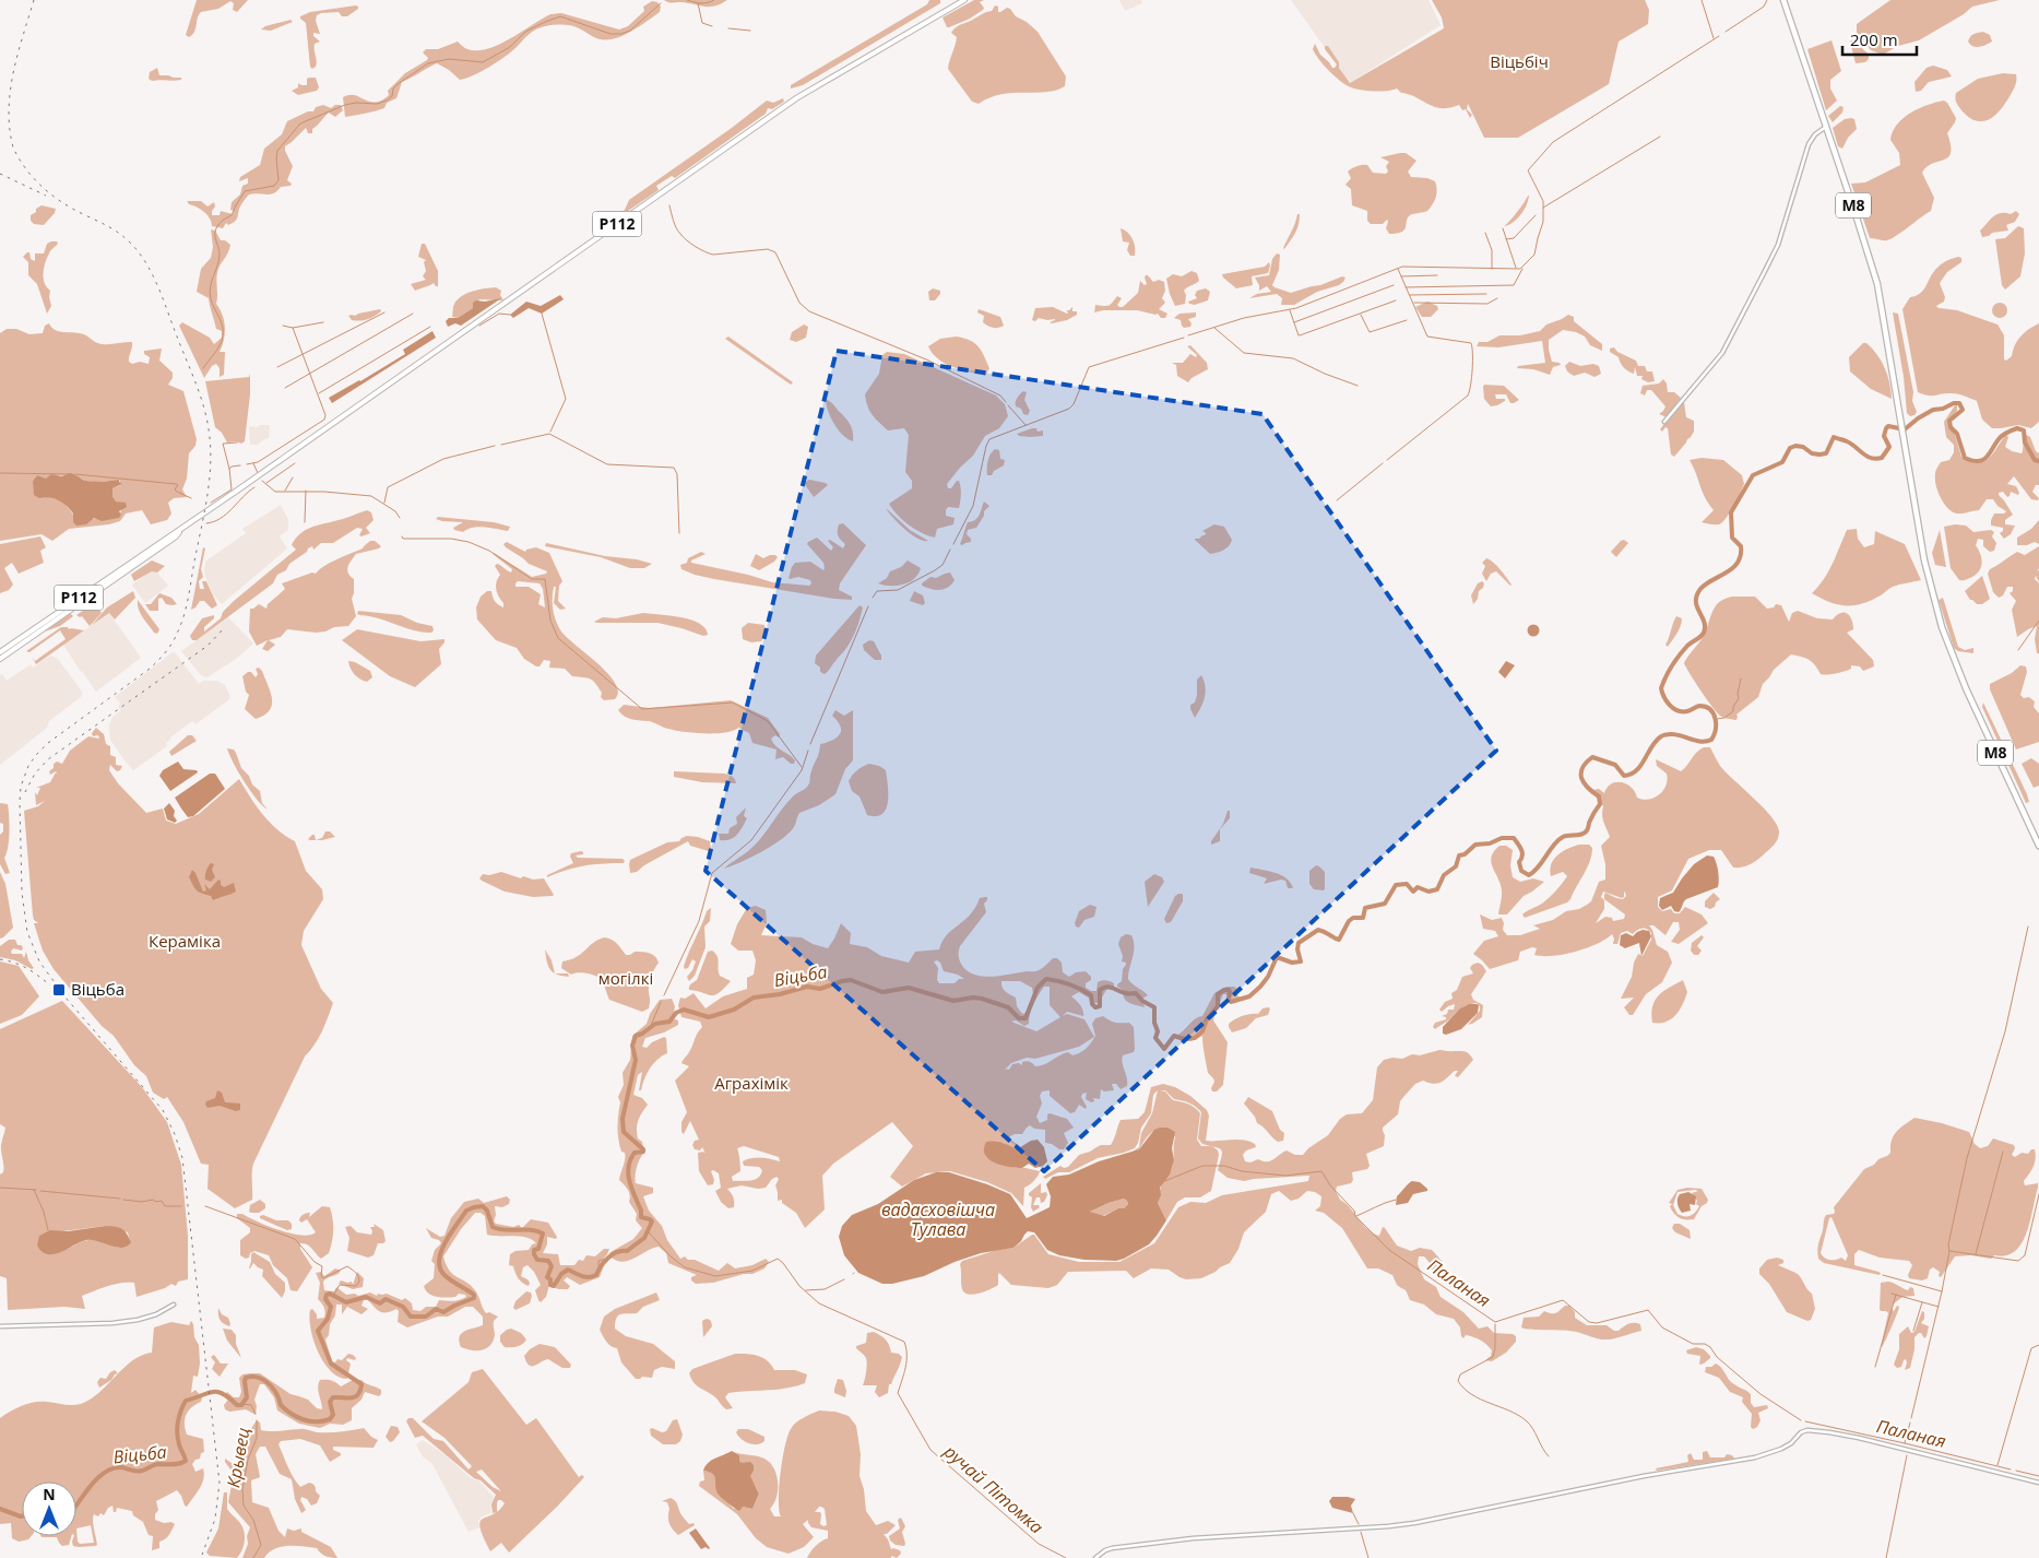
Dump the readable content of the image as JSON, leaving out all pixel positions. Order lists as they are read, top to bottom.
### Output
{
  "streets": {
    "highway": ["М8"],
    "main road": ["Р112"]
  },
  "water": [
    "Віцьба",
    "вадасховішча Тулава",
    "Паланая",
    "Крывец",
    "ручай Пітомка"
  ],
  "parks": [
    "Віцьбіч",
    "Кераміка",
    "могілкі",
    "Аграхімік"
  ],
  "places": {
    "transit": ["Віцьба"]
  },
  "scale_bar": "200 m",
  "north": "top"
}
